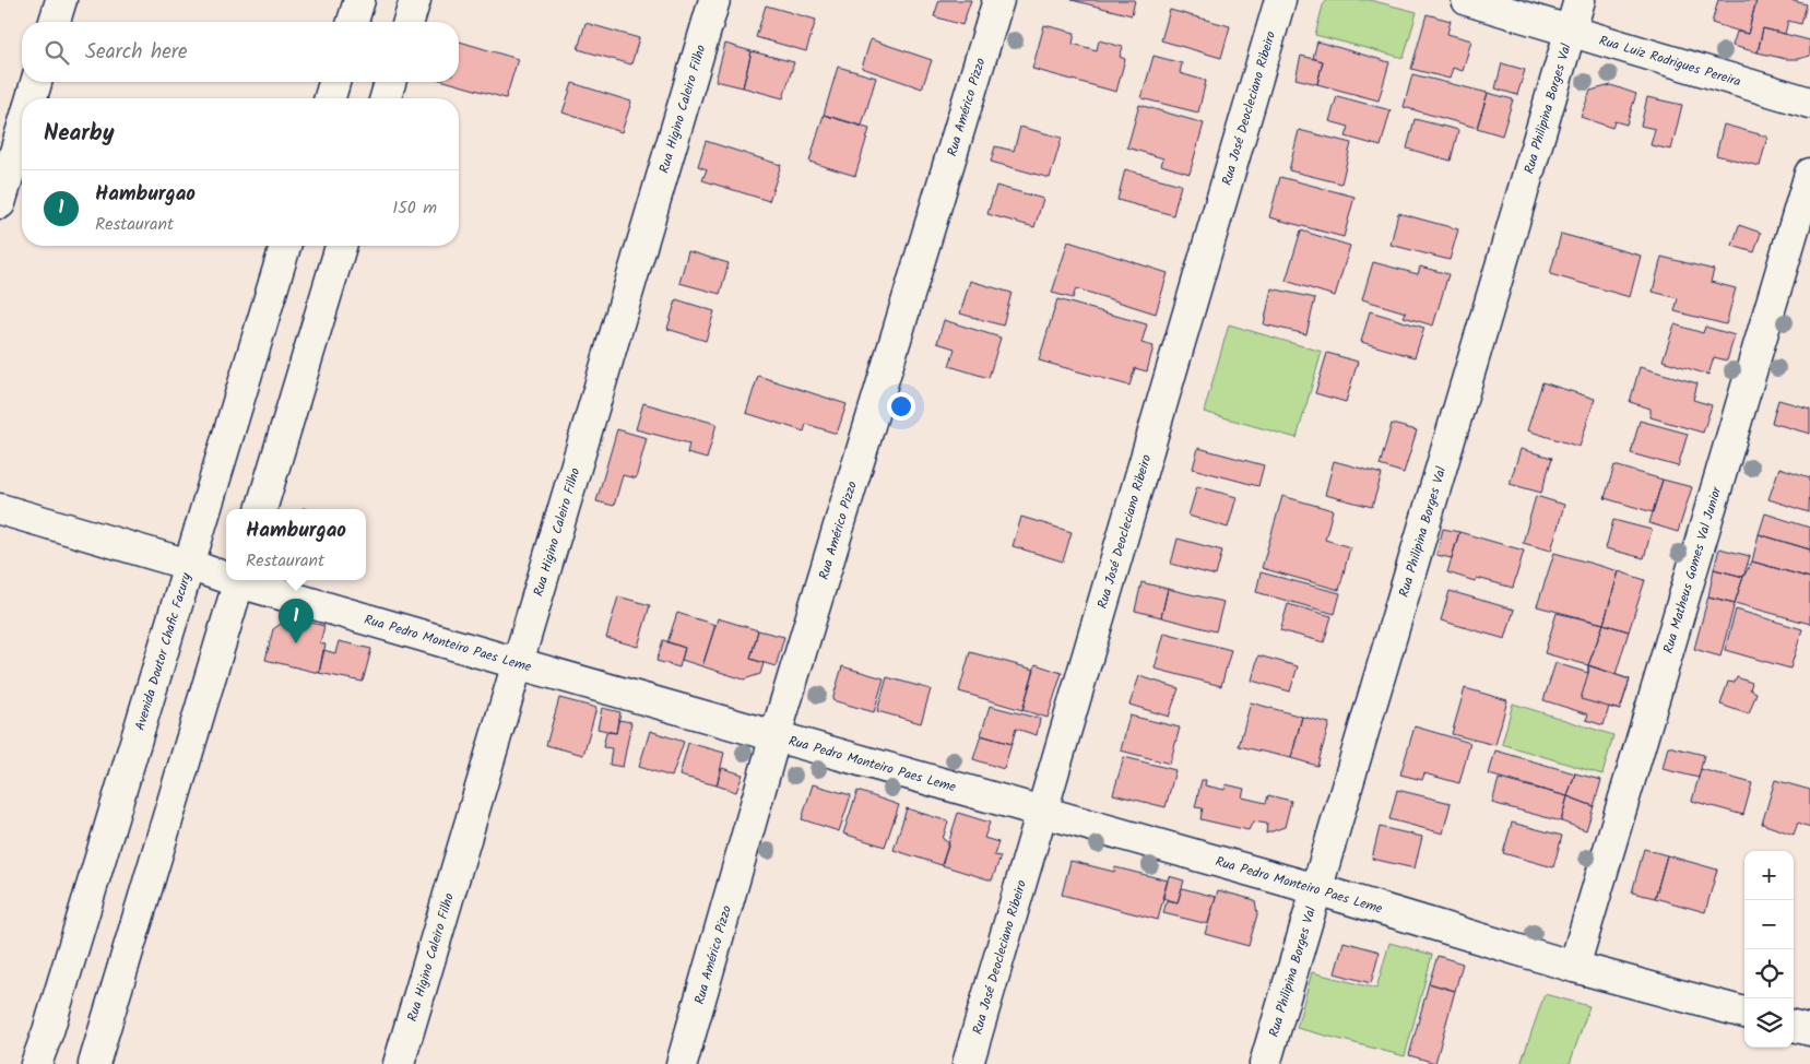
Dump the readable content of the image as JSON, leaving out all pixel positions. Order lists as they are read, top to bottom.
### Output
{
  "streets": {
    "street": [
      "Rua Luiz Rodrigues Pereira",
      "Rua José Deocleciano Ribeiro",
      "Rua Higino Caleiro Filho",
      "Rua Américo Pizzo",
      "Rua Philipina Borges Val",
      "Rua Matheus Gomes Val Junior",
      "Rua Pedro Monteiro Paes Leme",
      "Avenida Doutor Chafic Facury"
    ]
  },
  "crossings": [
    ["Rua Luiz Rodrigues Pereira", "Rua Philipina Borges Val"],
    ["Rua José Deocleciano Ribeiro", "Rua Pedro Monteiro Paes Leme"],
    ["Rua Higino Caleiro Filho", "Rua Pedro Monteiro Paes Leme"],
    ["Rua Américo Pizzo", "Rua Pedro Monteiro Paes Leme"],
    ["Rua Philipina Borges Val", "Rua Pedro Monteiro Paes Leme"],
    ["Rua Matheus Gomes Val Junior", "Rua Pedro Monteiro Paes Leme"],
    ["Rua Pedro Monteiro Paes Leme", "Avenida Doutor Chafic Facury"]
  ],
  "page": {
    "search": "Search here",
    "heading": "Nearby",
    "list": [
      {
        "mark": "1",
        "name": "Hamburgao",
        "note": "Restaurant",
        "value": "150 m"
      }
    ],
    "popup": ["Hamburgao", "Restaurant"],
    "pins": "1",
    "map_buttons": ["+", "−"]
  }
}
